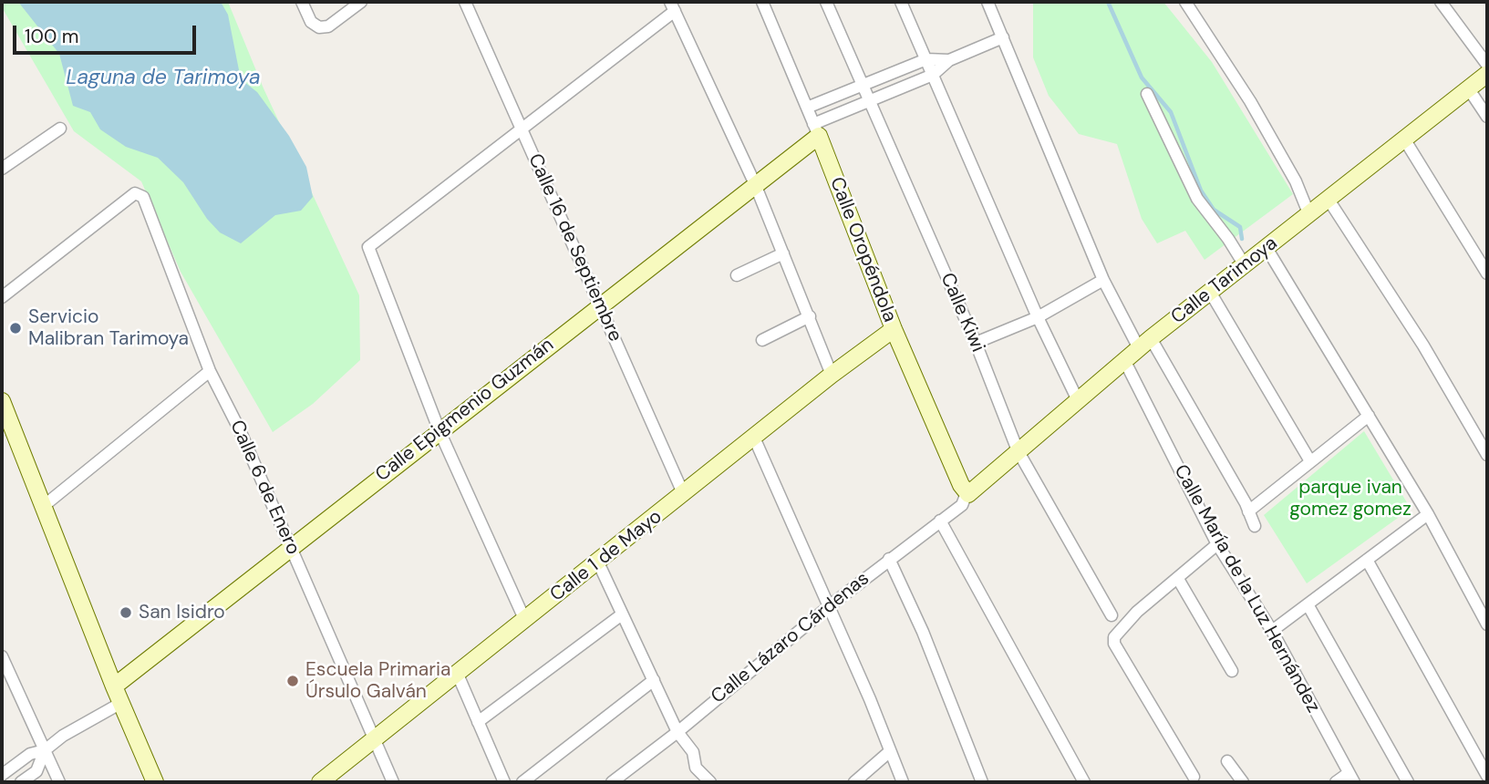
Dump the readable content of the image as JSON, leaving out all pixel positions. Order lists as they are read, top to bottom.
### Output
{
  "streets": {
    "street": [
      "Calle 16 de Septiembre",
      "Calle Oropéndola",
      "Calle Tarimoya",
      "Calle Kiwi",
      "Calle Epigmenio Guzmán",
      "Calle 6 de Enero",
      "Calle 1 de Mayo",
      "Calle María de la Luz Hernández",
      "Calle Lázaro Cárdenas"
    ]
  },
  "crossings": [
    ["Calle 16 de Septiembre", "Calle Epigmenio Guzmán"],
    ["Calle 16 de Septiembre", "Calle 1 de Mayo"],
    ["Calle Oropéndola", "Calle Tarimoya"],
    ["Calle Oropéndola", "Calle Epigmenio Guzmán"],
    ["Calle Oropéndola", "Calle 1 de Mayo"],
    ["Calle Oropéndola", "Calle Lázaro Cárdenas"],
    ["Calle Tarimoya", "Calle Kiwi"],
    ["Calle Tarimoya", "Calle María de la Luz Hernández"],
    ["Calle Tarimoya", "Calle Lázaro Cárdenas"],
    ["Calle Epigmenio Guzmán", "Calle 6 de Enero"],
    ["Calle 6 de Enero", "Calle 1 de Mayo"]
  ],
  "water": ["Laguna de Tarimoya"],
  "parks": ["parque ivan gomez gomez"],
  "places": ["Servicio Malibran Tarimoya", "San Isidro", "Escuela Primaria Úrsulo Galván"],
  "scale_bar": "100 m"
}
